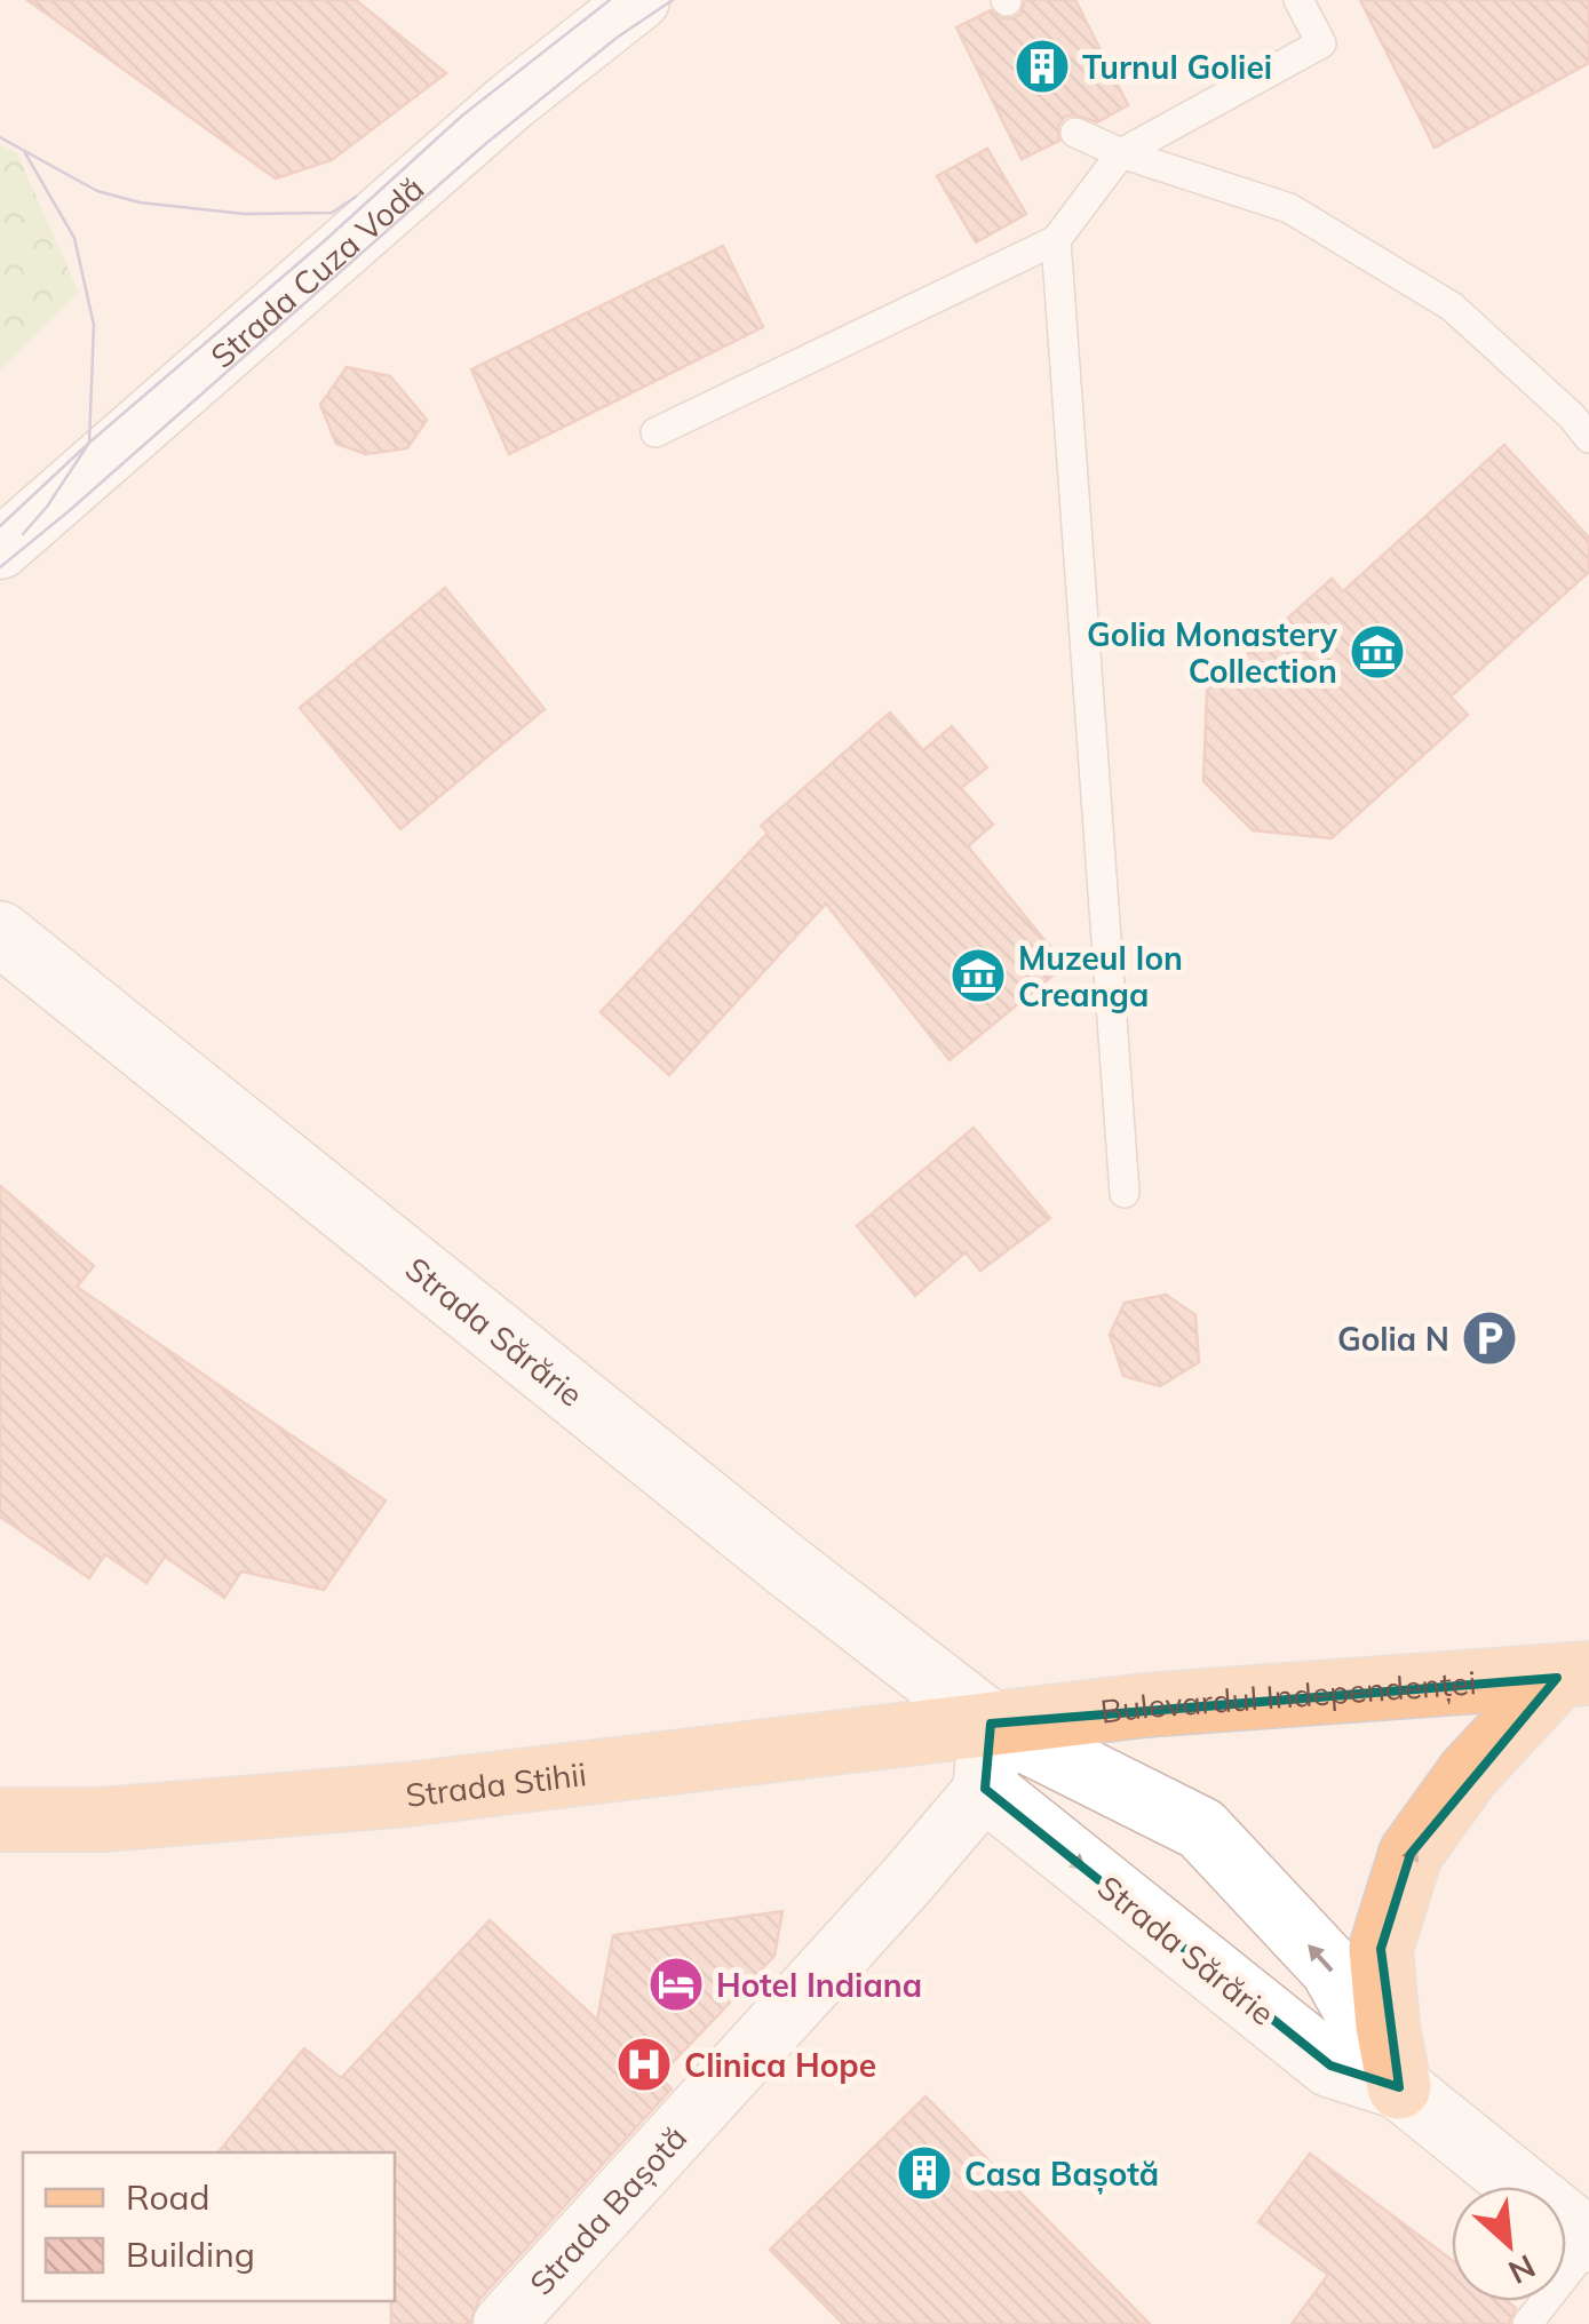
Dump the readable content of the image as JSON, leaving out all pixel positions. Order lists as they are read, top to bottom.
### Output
{
  "streets": {
    "main road": ["Bulevardul Independenței", "Strada Stihii"],
    "street": ["Strada Cuza Vodă", "Strada Sărărie", "Strada Bașotă"]
  },
  "crossings": [
    ["Strada Sărărie", "Bulevardul Independenței"],
    ["Strada Sărărie", "Strada Stihii"],
    ["Strada Sărărie", "Strada Bașotă"],
    ["Bulevardul Independenței", "Strada Stihii"]
  ],
  "places": {
    "building": ["Turnul Goliei", "Casa Bașotă"],
    "museum": ["Golia Monastery Collection", "Muzeul Ion Creanga"],
    "parking": ["Golia N"],
    "hotel": ["Hotel Indiana"],
    "hospital": ["Clinica Hope"]
  },
  "legend": ["Road", "Building"],
  "north": "bottom right"
}
